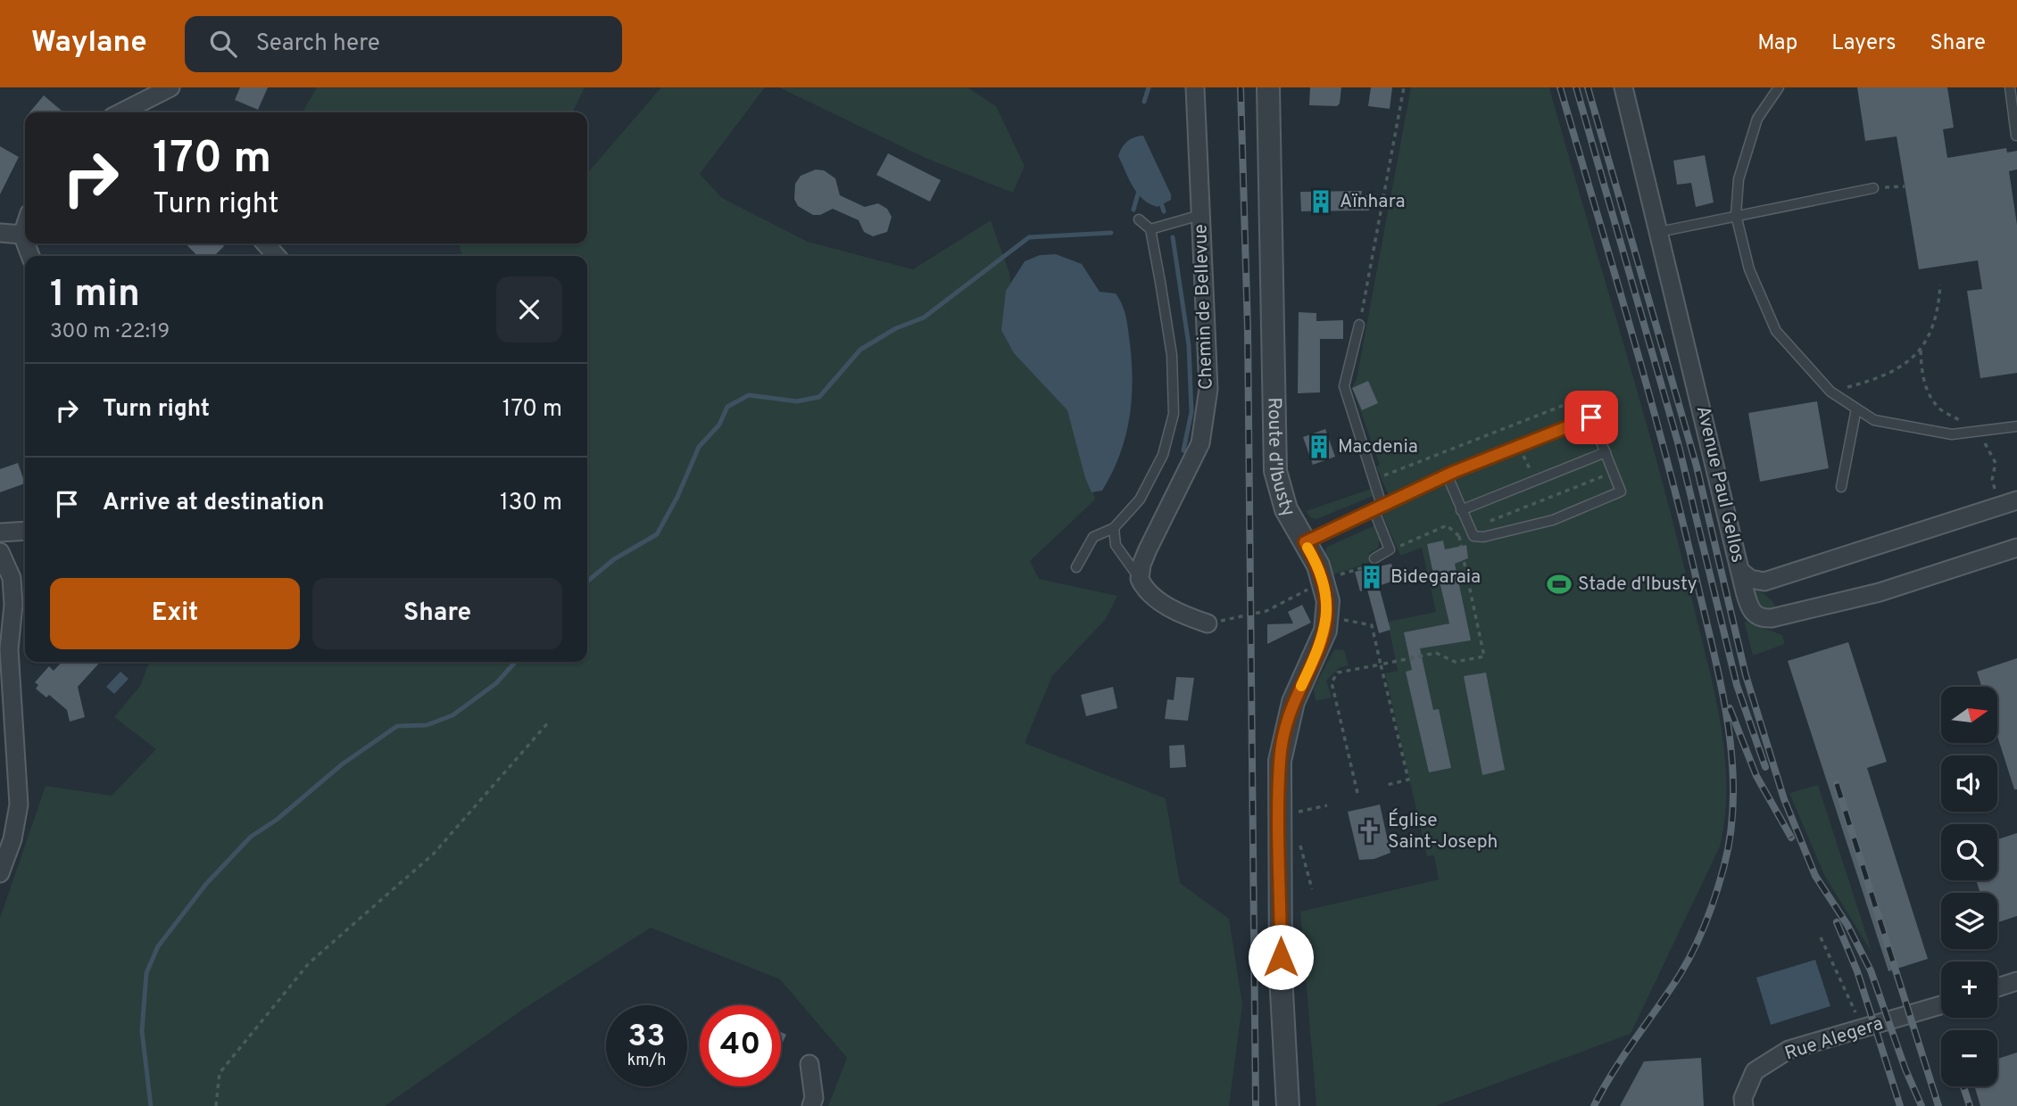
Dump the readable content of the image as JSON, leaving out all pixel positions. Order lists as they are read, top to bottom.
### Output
{
  "streets": {
    "street": [
      "Chemin de Bellevue",
      "Route d'Ibusty",
      "Avenue Paul Gellos",
      "Rue Alegera"
    ]
  },
  "places": {
    "building": ["Aïnhara", "Macdenia", "Bidegaraia"],
    "sports": ["Stade d'Ibusty"],
    "church": ["Église Saint-Joseph"]
  },
  "north": "right",
  "page": {
    "header": "Waylane",
    "search": "Search here",
    "nav": ["Map", "Layers", "Share"],
    "turn": ["170 m", "Turn right"],
    "heading": ["1 min", "300 m · 22:19"],
    "list": [
      {
        "name": "Turn right",
        "value": "170 m"
      },
      {
        "name": "Arrive at destination",
        "value": "130 m"
      }
    ],
    "buttons": ["Exit", "Share"],
    "map_buttons": ["+", "−"],
    "speed": "33 km/h",
    "limit": "40"
  }
}
